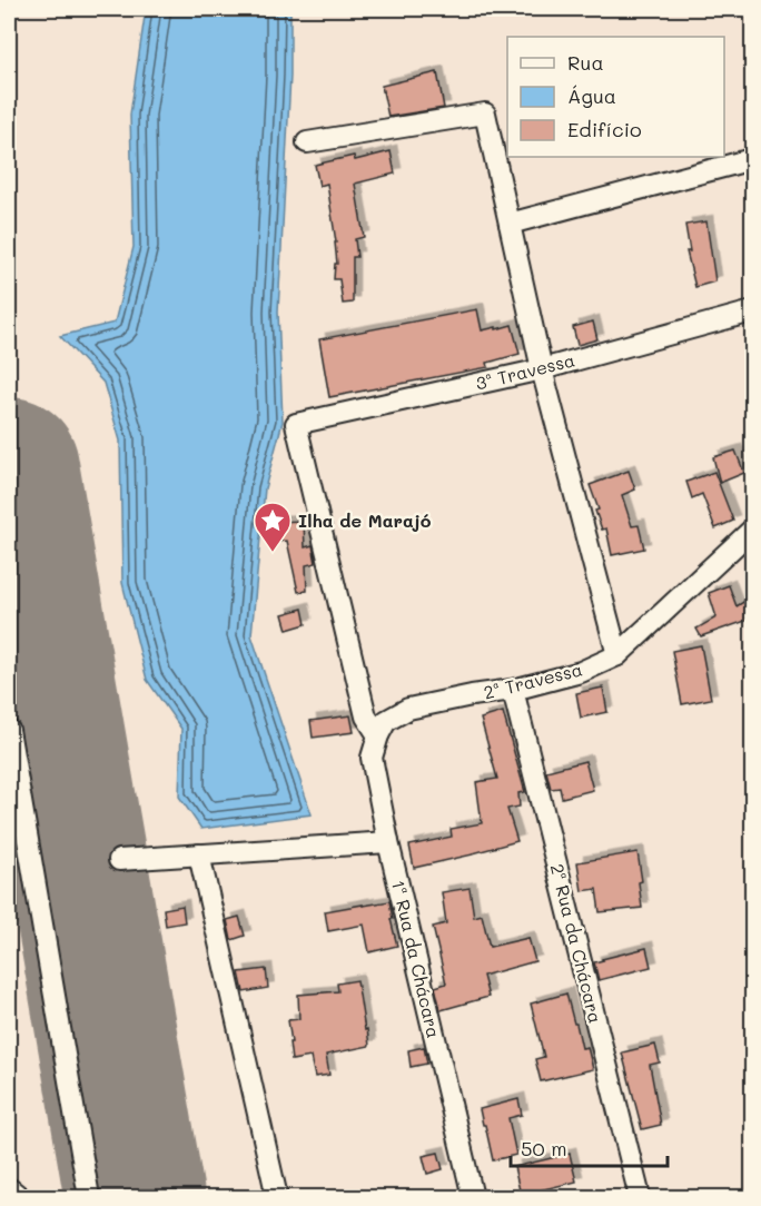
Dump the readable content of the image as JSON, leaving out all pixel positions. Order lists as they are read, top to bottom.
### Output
{
  "streets": {
    "street": [
      "3ª Travessa",
      "2ª Travessa",
      "2ª Rua da Chácara",
      "1ª Rua da Chácara"
    ]
  },
  "crossings": [
    ["3ª Travessa", "2ª Travessa"],
    ["3ª Travessa", "1ª Rua da Chácara"],
    ["2ª Travessa", "2ª Rua da Chácara"],
    ["2ª Travessa", "1ª Rua da Chácara"]
  ],
  "places": {
    "place": ["Ilha de Marajó"]
  },
  "legend": ["Rua", "Água", "Edifício"],
  "scale_bar": "50 m"
}
